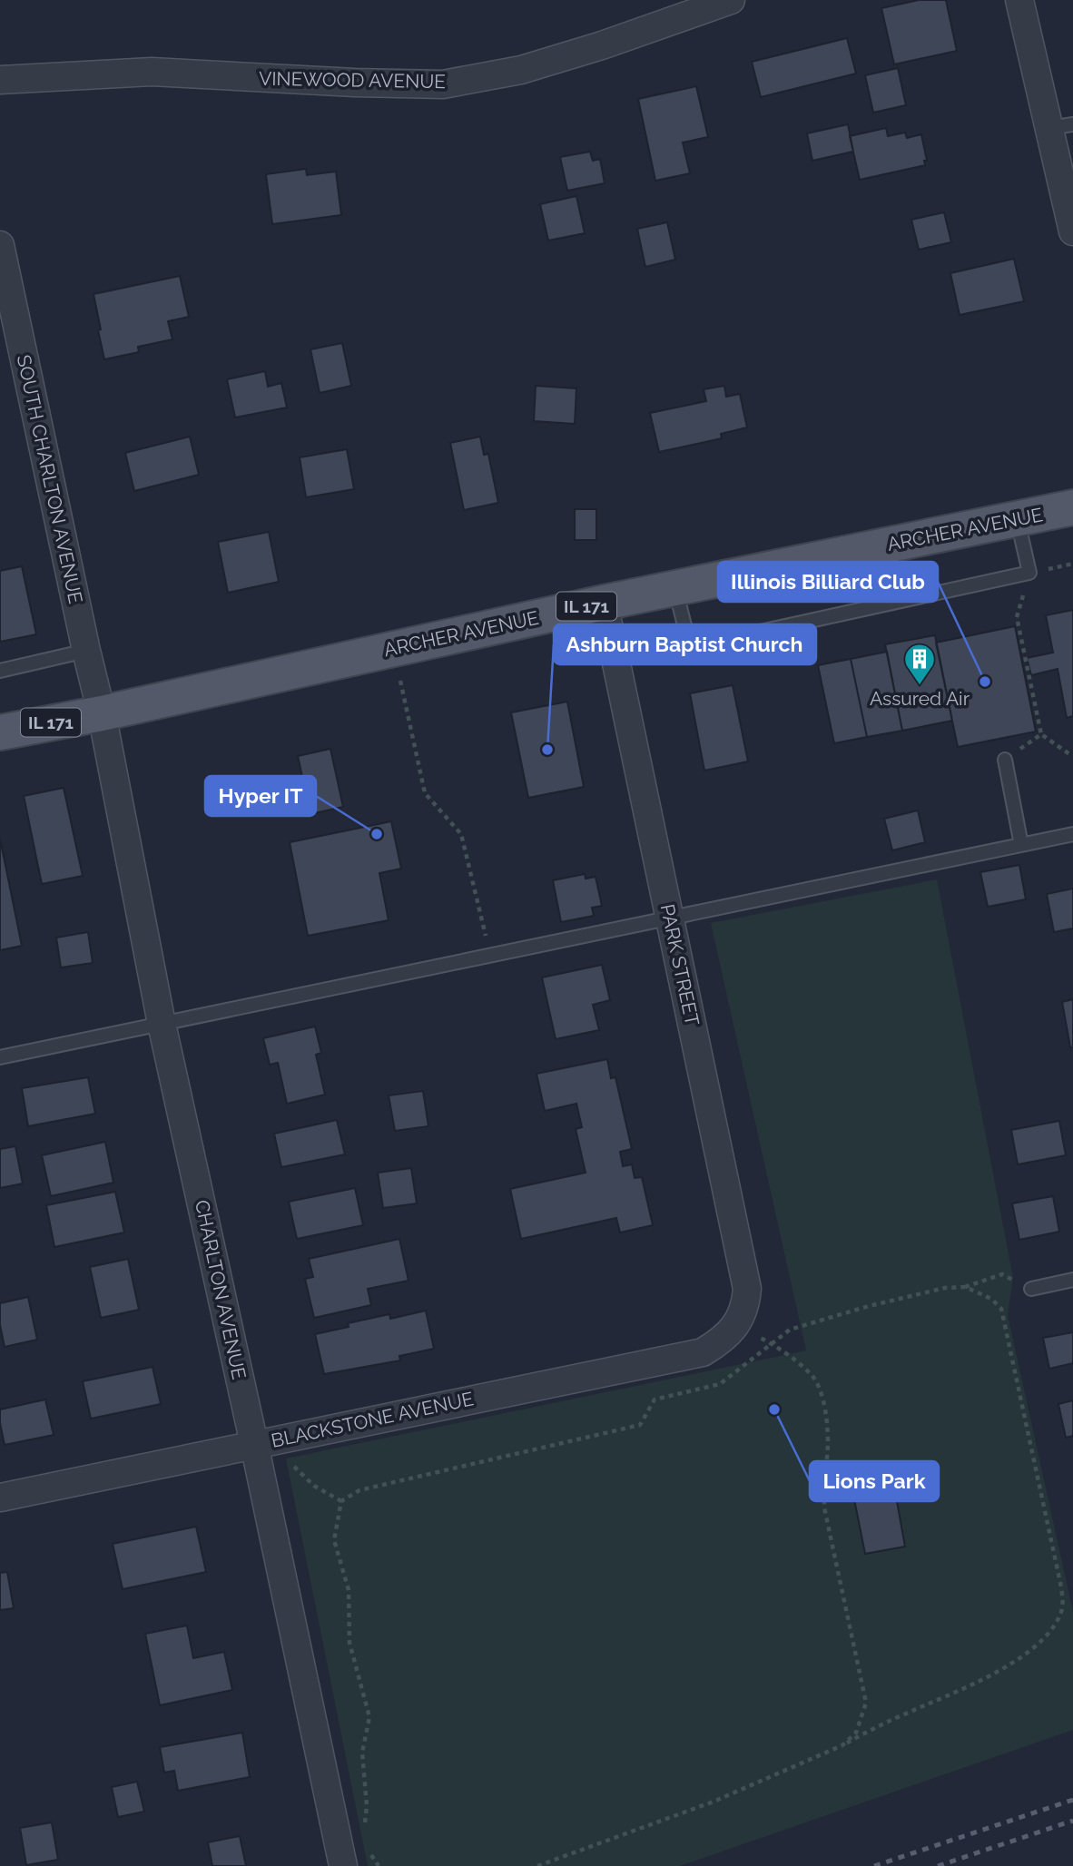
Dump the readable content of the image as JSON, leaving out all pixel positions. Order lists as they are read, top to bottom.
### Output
{
  "streets": {
    "main road": ["ARCHER AVENUE", "IL 171"],
    "street": [
      "VINEWOOD AVENUE",
      "SOUTH CHARLTON AVENUE",
      "PARK STREET",
      "CHARLTON AVENUE",
      "BLACKSTONE AVENUE"
    ]
  },
  "crossings": [
    ["SOUTH CHARLTON AVENUE", "ARCHER AVENUE"],
    ["SOUTH CHARLTON AVENUE", "CHARLTON AVENUE"],
    ["ARCHER AVENUE", "PARK STREET"],
    ["ARCHER AVENUE", "CHARLTON AVENUE"],
    ["PARK STREET", "BLACKSTONE AVENUE"],
    ["CHARLTON AVENUE", "BLACKSTONE AVENUE"]
  ],
  "places": {
    "other": [
      "Illinois Billiard Club",
      "Ashburn Baptist Church",
      "Hyper IT",
      "Lions Park"
    ],
    "building": ["Assured Air"]
  }
}
